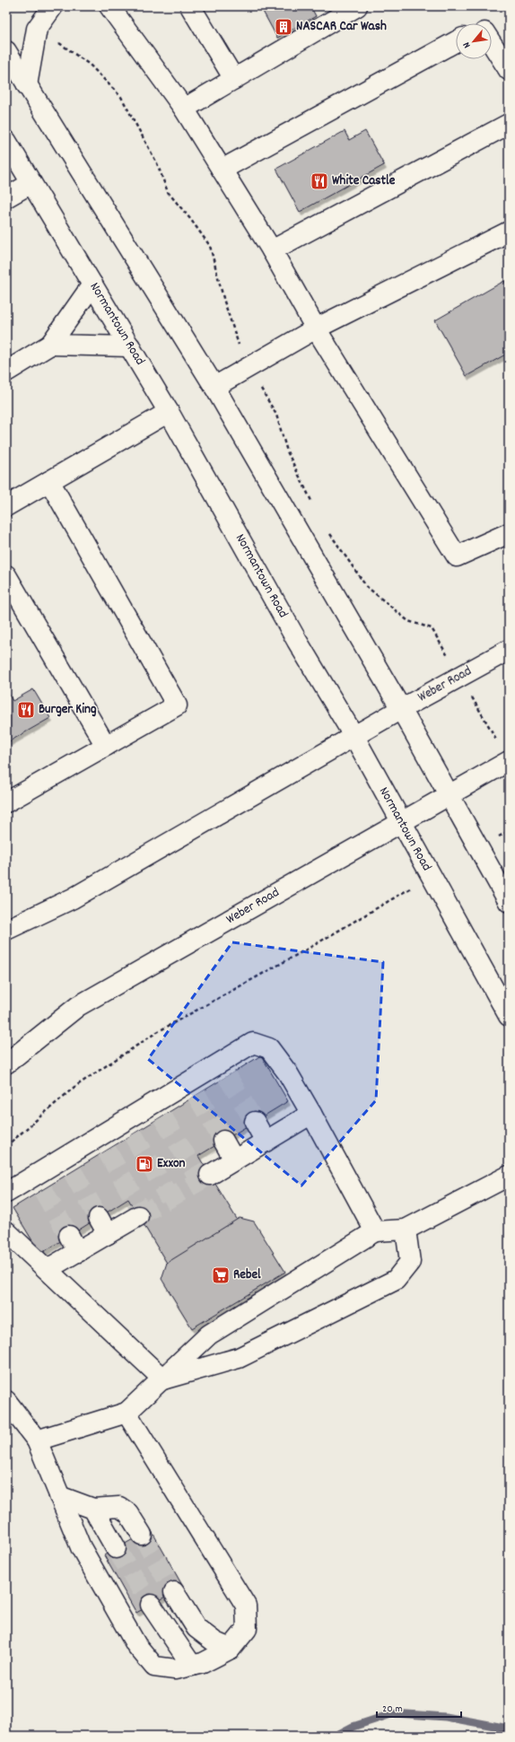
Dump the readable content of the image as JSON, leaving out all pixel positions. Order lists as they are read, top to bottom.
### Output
{
  "streets": {
    "street": ["Normantown Road", "Weber Road"]
  },
  "crossings": [
    ["Normantown Road", "Weber Road"]
  ],
  "places": {
    "building": ["NASCAR Car Wash"],
    "restaurant": ["White Castle", "Burger King"],
    "fuel station": ["Exxon"],
    "supermarket": ["Rebel"]
  },
  "scale_bar": "20 m",
  "north": "bottom left"
}
